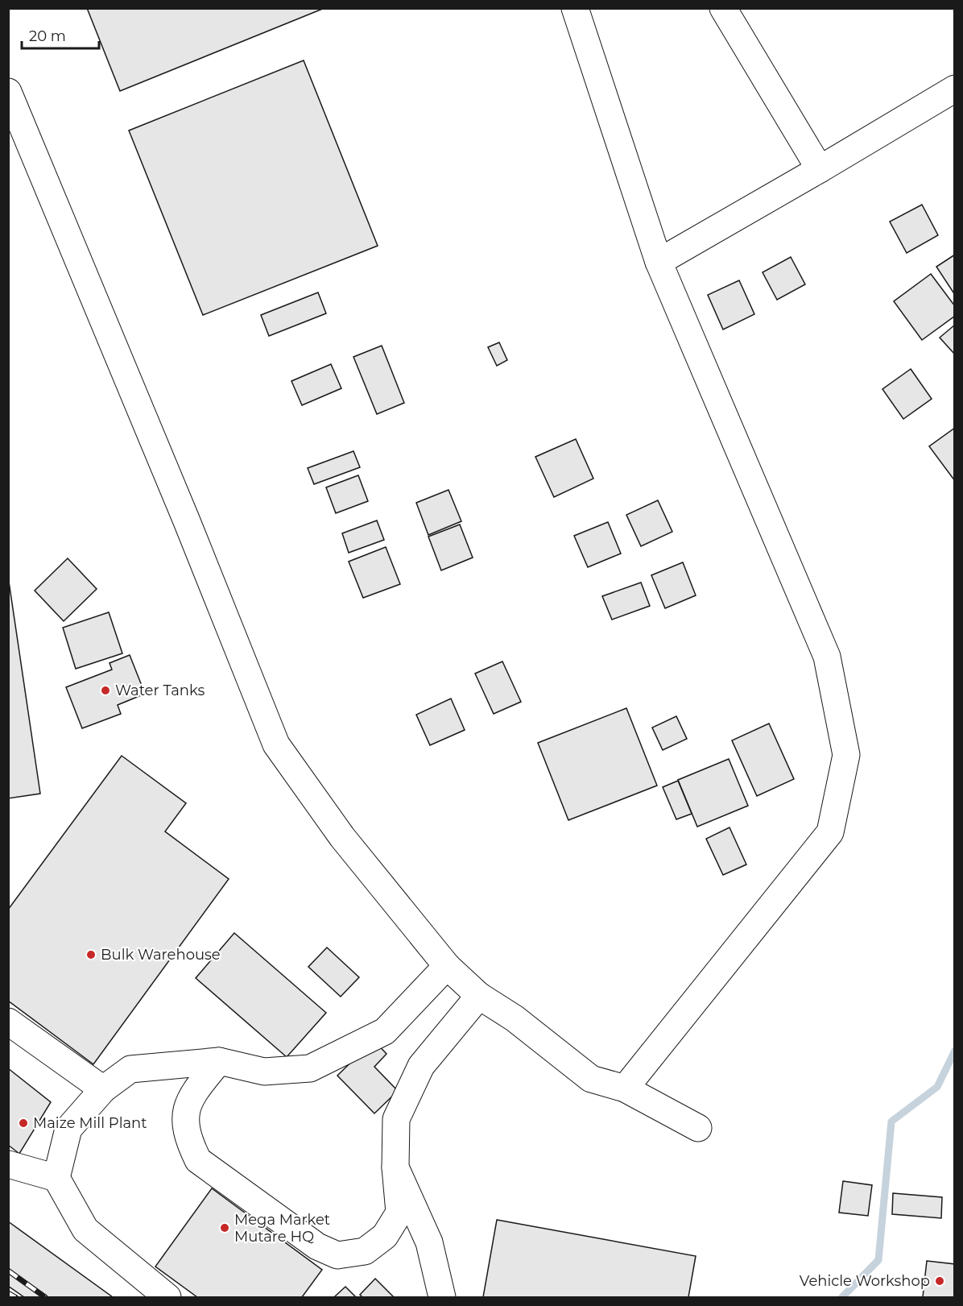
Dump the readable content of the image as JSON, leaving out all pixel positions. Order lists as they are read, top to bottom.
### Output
{
  "places": [
    "Water Tanks",
    "Bulk Warehouse",
    "Maize Mill Plant",
    "Mega Market Mutare HQ",
    "Vehicle Workshop"
  ],
  "scale_bar": "20 m"
}
